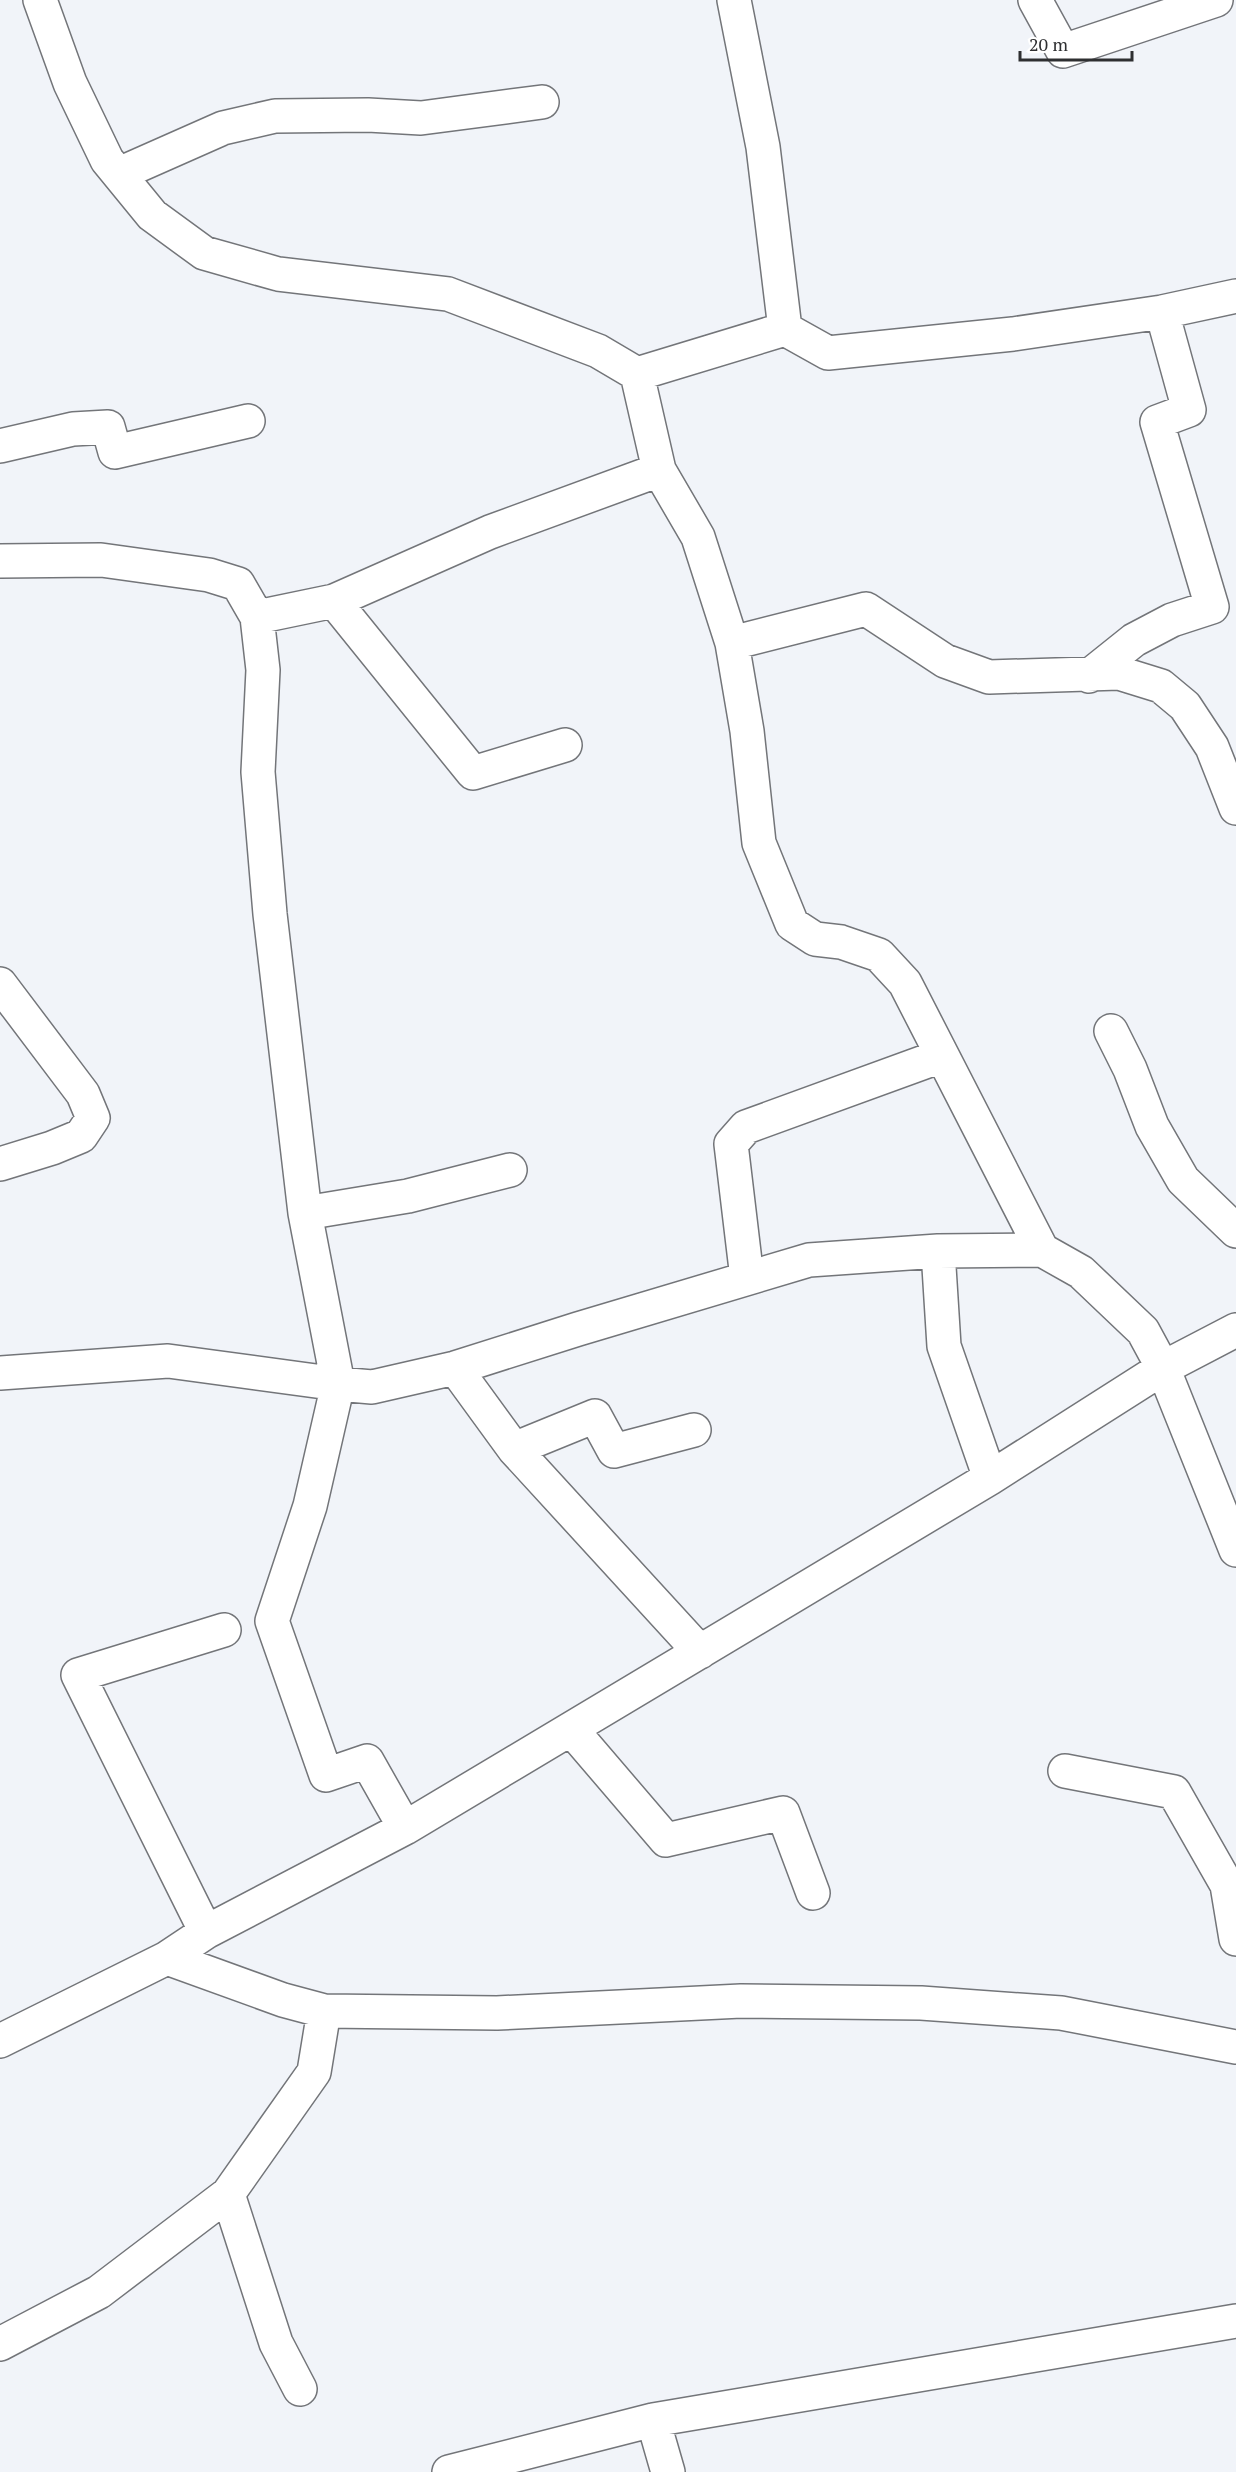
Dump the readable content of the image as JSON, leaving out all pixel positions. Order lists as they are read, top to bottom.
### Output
{
  "scale_bar": "20 m"
}
